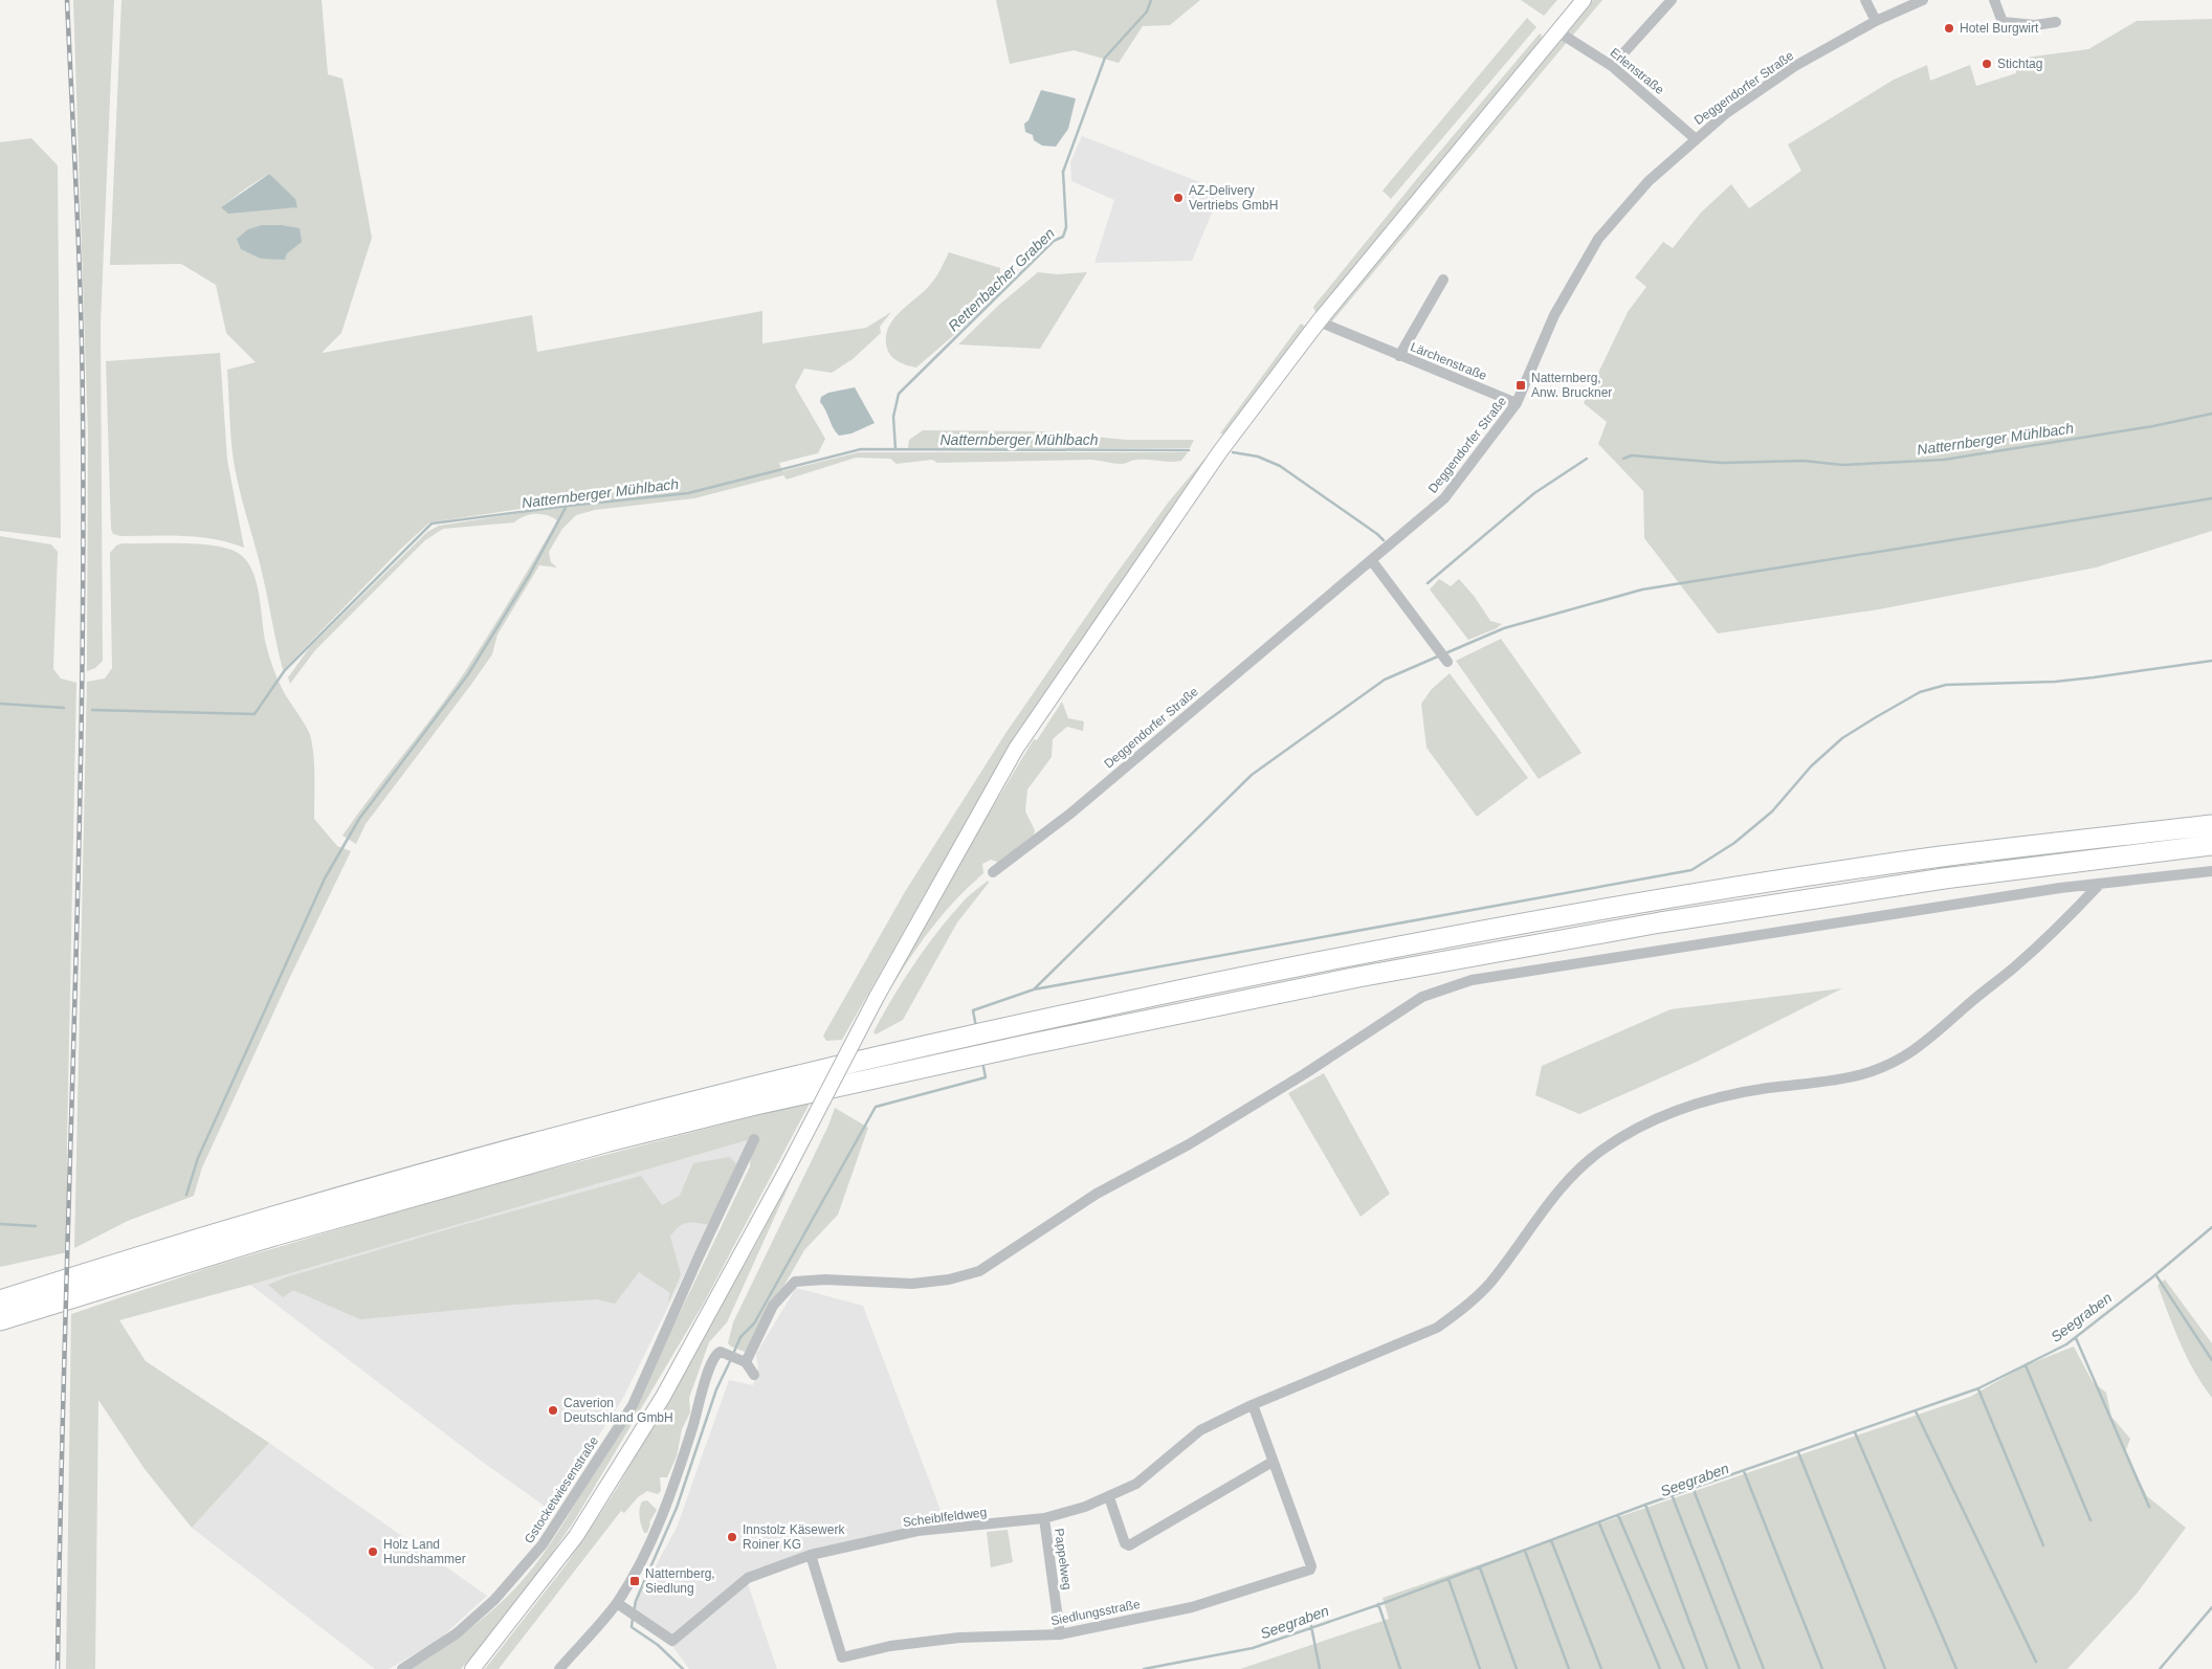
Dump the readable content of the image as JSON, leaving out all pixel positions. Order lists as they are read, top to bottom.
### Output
{
  "streets": {
    "street": [
      "Erlenstraße",
      "Deggendorfer Straße",
      "Lärchenstraße",
      "Gstocketwiesenstraße",
      "Scheiblfeldweg",
      "Pappelweg",
      "Siedlungsstraße"
    ]
  },
  "crossings": [
    ["Erlenstraße", "Deggendorfer Straße"],
    ["Deggendorfer Straße", "Lärchenstraße"],
    ["Scheiblfeldweg", "Pappelweg"],
    ["Scheiblfeldweg", "Siedlungsstraße"],
    ["Pappelweg", "Siedlungsstraße"]
  ],
  "water": ["Rettenbacher Graben", "Natternberger Mühlbach", "Seegraben"],
  "places": {
    "other": [
      "Hotel Burgwirt",
      "Stichtag",
      "AZ-Delivery Vertriebs GmbH",
      "Caverion Deutschland GmbH",
      "Innstolz Käsewerk Roiner KG",
      "Holz Land Hundshammer"
    ],
    "transit": ["Natternberg, Anw. Bruckner", "Natternberg, Siedlung"]
  }
}
